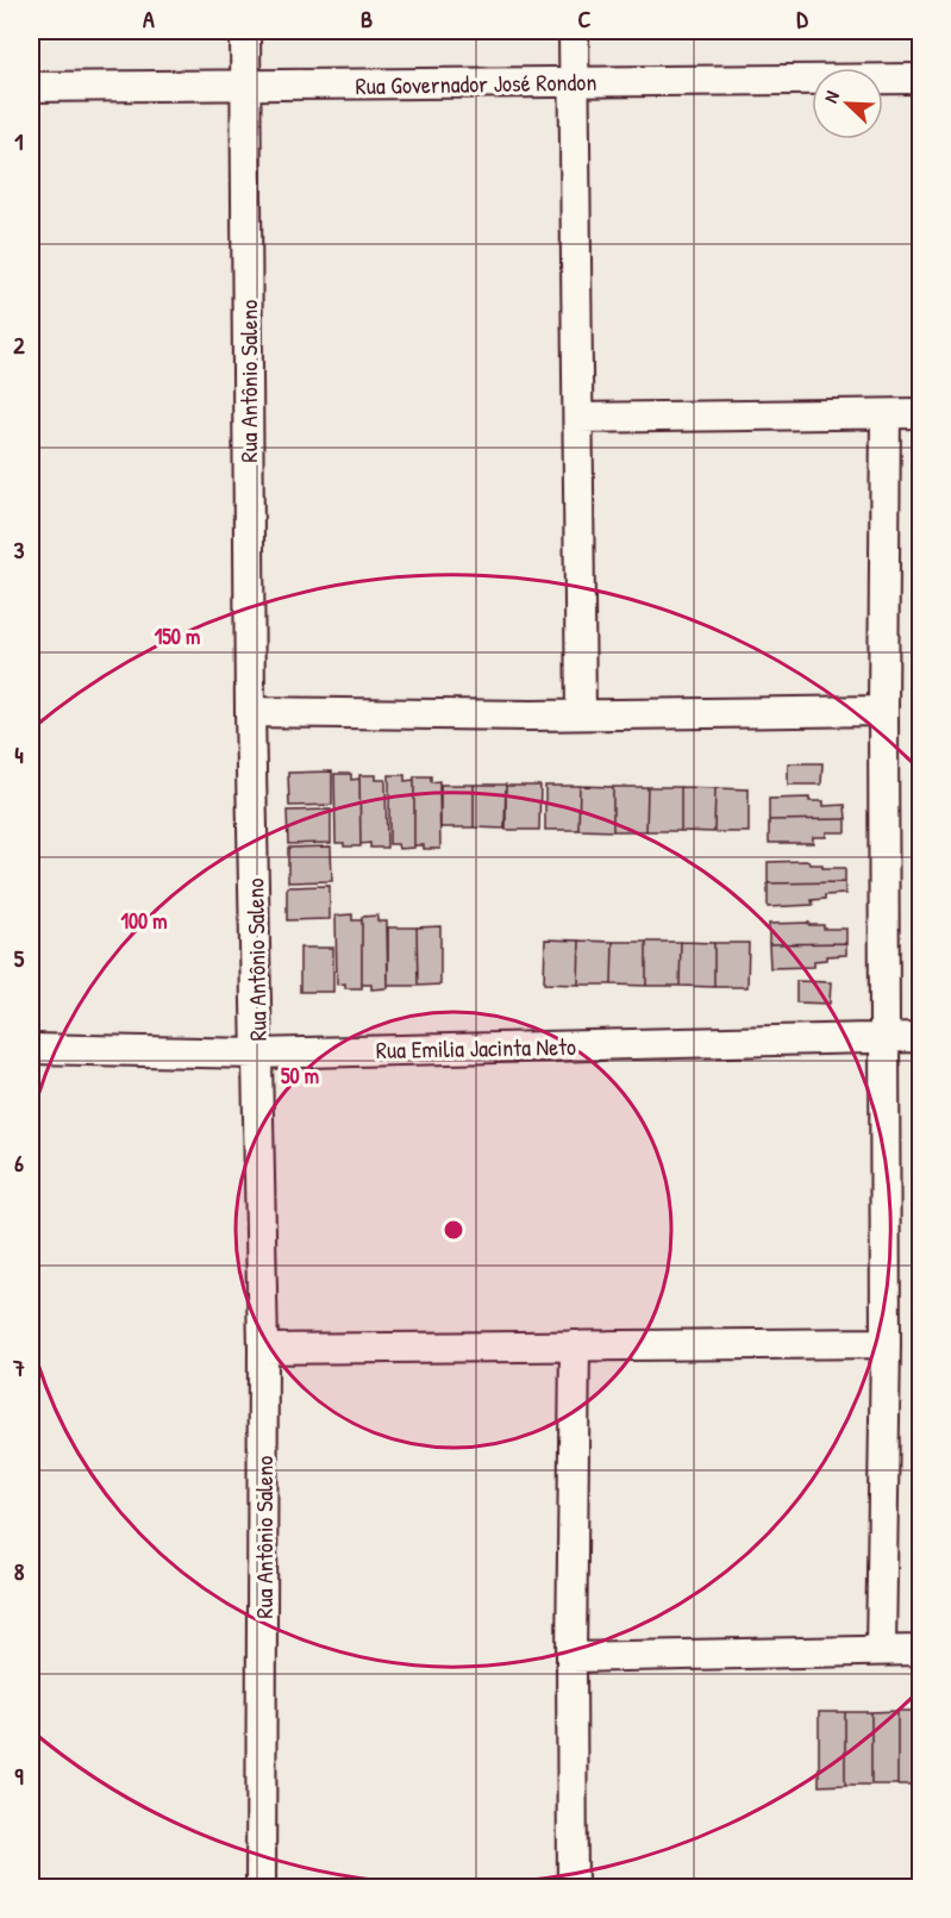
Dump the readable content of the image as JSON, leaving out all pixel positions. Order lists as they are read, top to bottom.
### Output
{
  "streets": {
    "street": ["Rua Governador José Rondon", "Rua Antônio Saleno", "Rua Emilia Jacinta Neto"]
  },
  "crossings": [
    ["Rua Governador José Rondon", "Rua Antônio Saleno"],
    ["Rua Antônio Saleno", "Rua Emilia Jacinta Neto"]
  ],
  "north": "top left",
  "grid": {
    "columns": [
      "A",
      "B",
      "C",
      "D"
    ],
    "rows": [
      "1",
      "2",
      "3",
      "4",
      "5",
      "6",
      "7",
      "8",
      "9"
    ]
  },
  "rings": ["150 m", "100 m", "50 m"]
}
